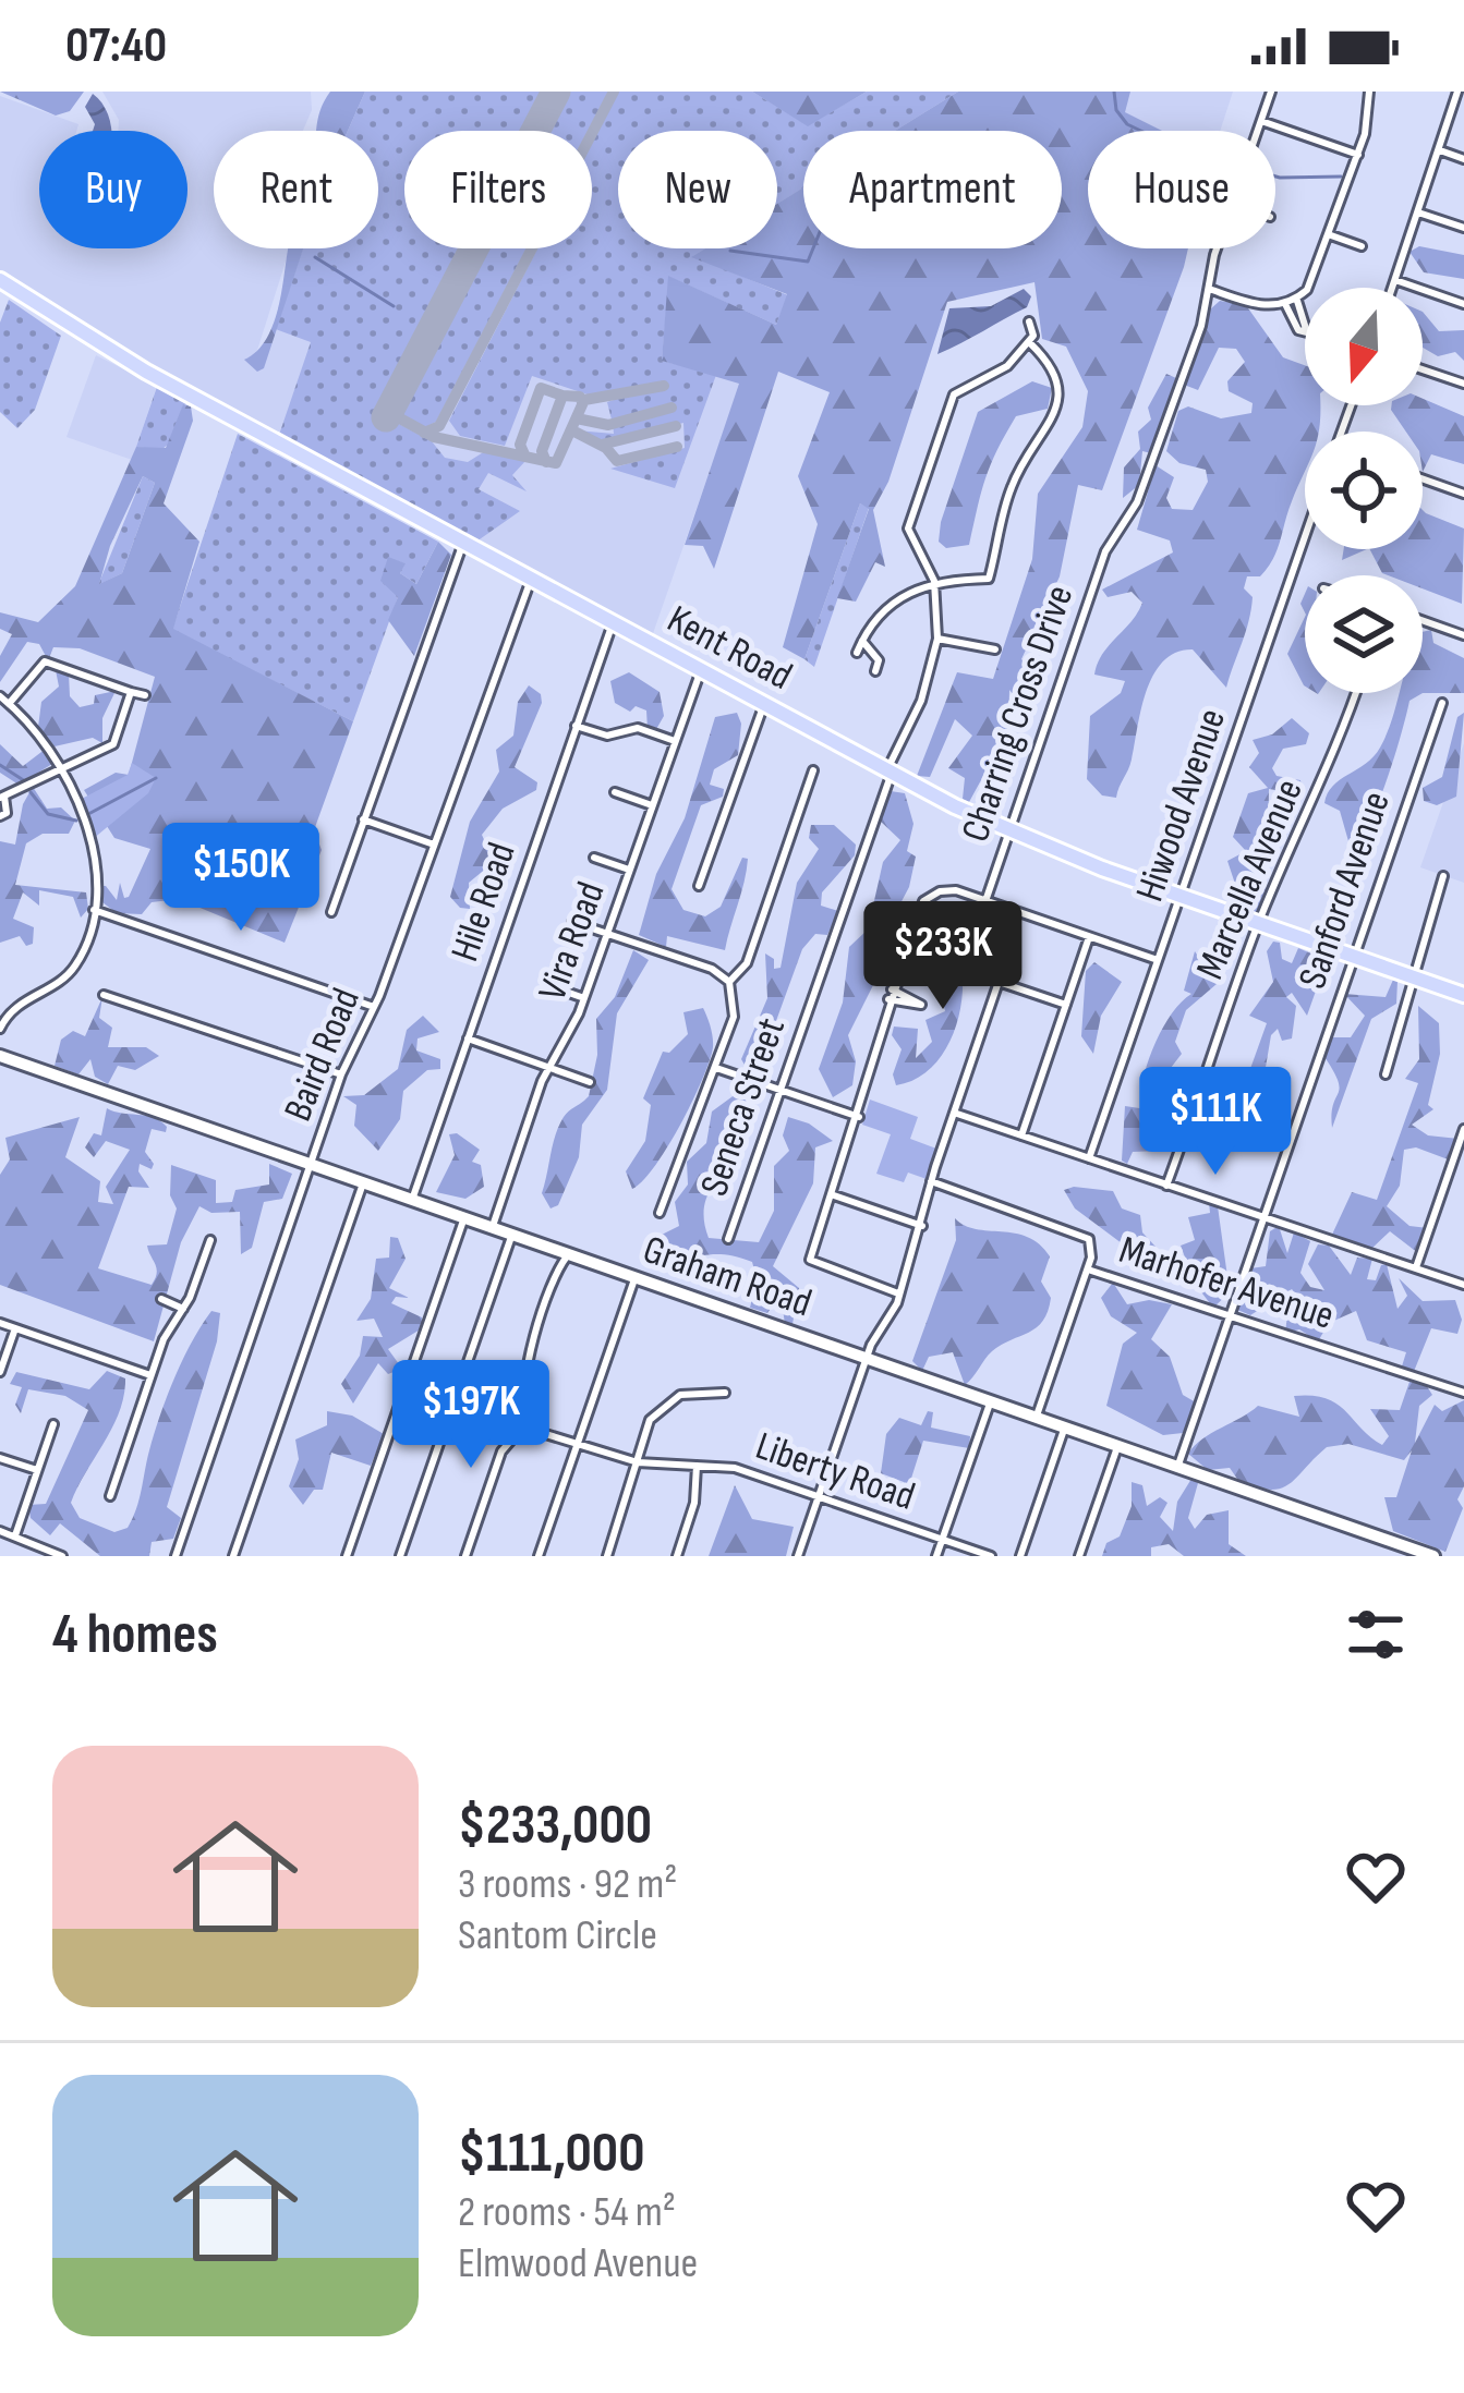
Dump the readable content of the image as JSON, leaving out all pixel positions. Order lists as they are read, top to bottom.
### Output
{
  "streets": {
    "main road": ["Kent Road", "Graham Road"],
    "street": [
      "Charring Cross Drive",
      "Hiwood Avenue",
      "Marcella Avenue",
      "Sanford Avenue",
      "Hile Road",
      "Vira Road",
      "Baird Road",
      "Seneca Street",
      "Marhofer Avenue",
      "Liberty Road"
    ]
  },
  "crossings": [
    ["Kent Road", "Charring Cross Drive"],
    ["Kent Road", "Hiwood Avenue"],
    ["Kent Road", "Marcella Avenue"],
    ["Kent Road", "Sanford Avenue"],
    ["Kent Road", "Hile Road"],
    ["Kent Road", "Vira Road"],
    ["Kent Road", "Baird Road"],
    ["Kent Road", "Seneca Street"],
    ["Charring Cross Drive", "Graham Road"],
    ["Charring Cross Drive", "Marhofer Avenue"],
    ["Charring Cross Drive", "Liberty Road"],
    ["Sanford Avenue", "Graham Road"],
    ["Sanford Avenue", "Marhofer Avenue"],
    ["Hile Road", "Graham Road"],
    ["Vira Road", "Graham Road"],
    ["Baird Road", "Graham Road"]
  ],
  "north": "bottom",
  "page": {
    "status": "07:40",
    "chip": [
      "Buy",
      "Rent",
      "Filters",
      "New",
      "Apartment",
      "House"
    ],
    "price": [
      "$150K",
      "$233K",
      "$111K",
      "$197K"
    ],
    "heading": "4 homes",
    "list": [
      {
        "name": "$233,000",
        "note": "3 rooms · 92 m² · Santom Circle"
      },
      {
        "name": "$111,000",
        "note": "2 rooms · 54 m² · Elmwood Avenue"
      }
    ]
  }
}
